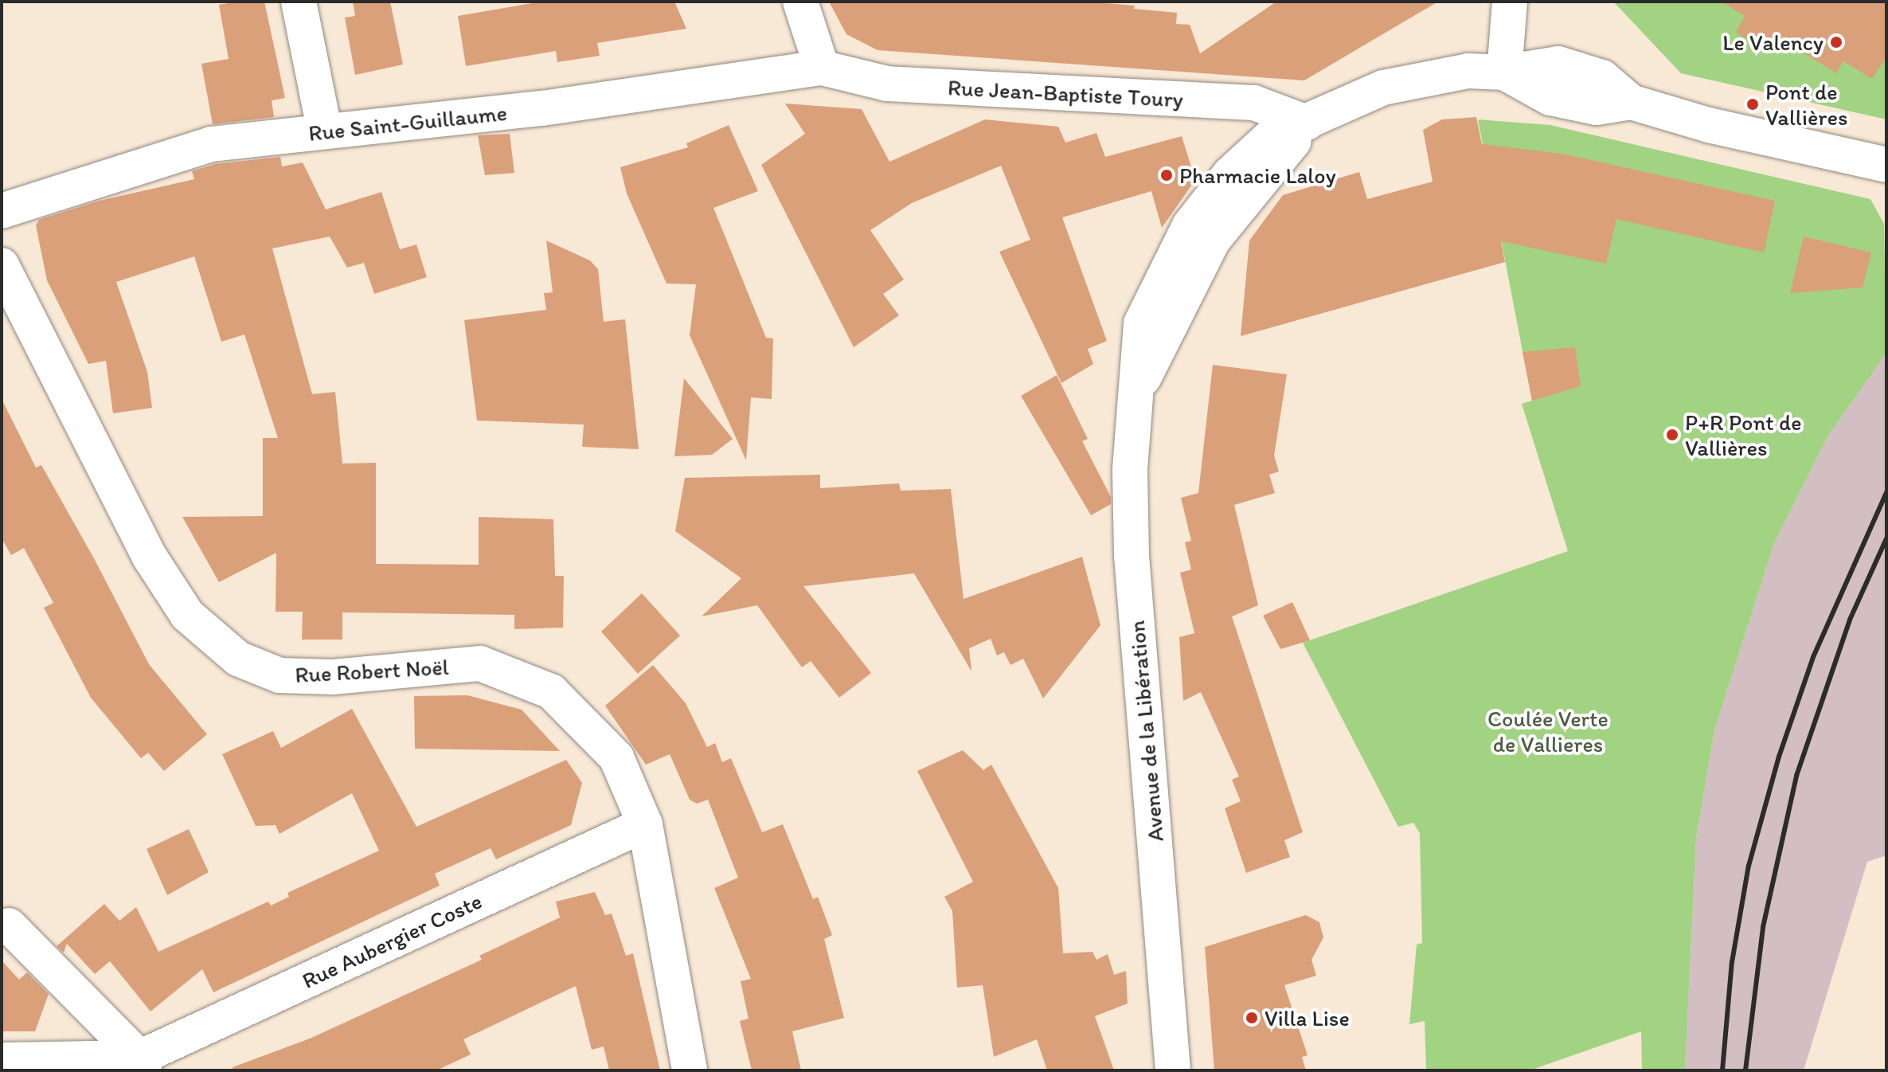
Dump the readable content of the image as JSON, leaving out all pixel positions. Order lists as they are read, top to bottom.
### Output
{
  "streets": {
    "street": [
      "Rue Jean-Baptiste Toury",
      "Rue Saint-Guillaume",
      "Rue Robert Noël",
      "Avenue de la Libération",
      "Rue Aubergier Coste"
    ]
  },
  "crossings": [
    ["Rue Jean-Baptiste Toury", "Rue Saint-Guillaume"],
    ["Rue Jean-Baptiste Toury", "Avenue de la Libération"],
    ["Rue Robert Noël", "Rue Aubergier Coste"]
  ],
  "parks": ["Coulée Verte de Vallieres"],
  "places": [
    "Le Valency",
    "Pont de Vallières",
    "Pharmacie Laloy",
    "P+R Pont de Vallières",
    "Villa Lise"
  ]
}
